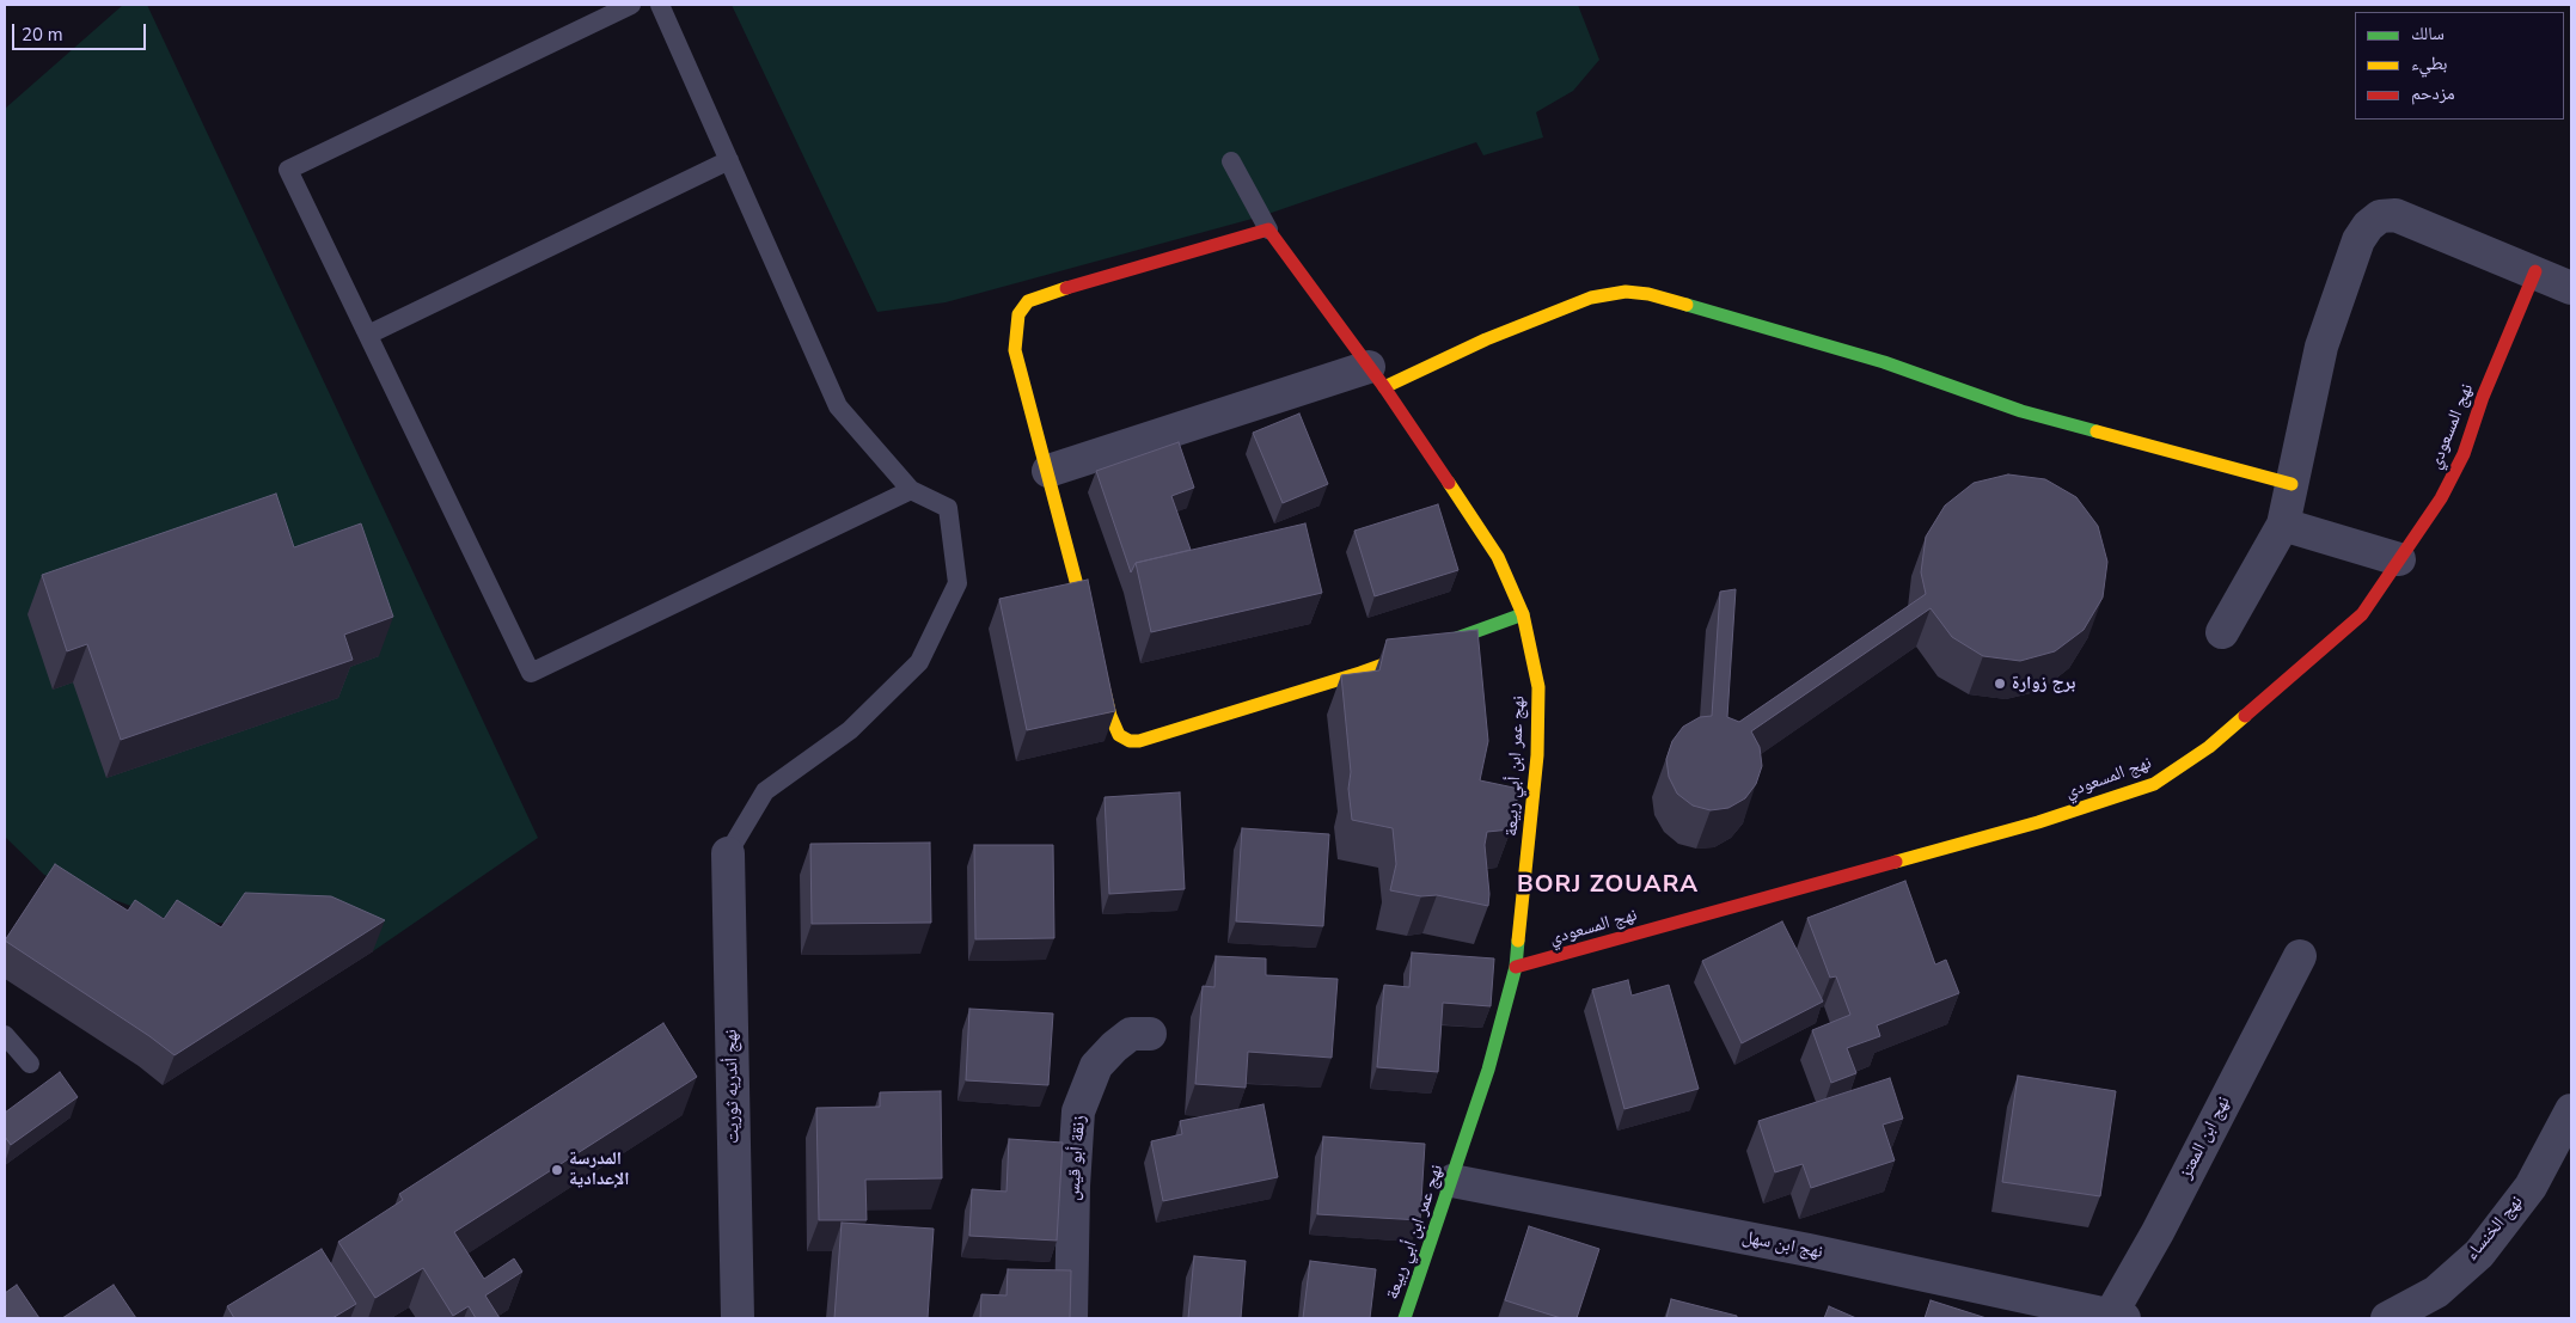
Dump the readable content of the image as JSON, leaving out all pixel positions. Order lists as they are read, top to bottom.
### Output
{
  "streets": {
    "street": [
      "نهج المسعودي",
      "نهج عمر ابن أبي ربيعة",
      "نهج أندريه ثوريت",
      "نهج ابن المعتز",
      "زنقة أبو قيس",
      "نهج الخنساء",
      "نهج ابن سهل"
    ]
  },
  "crossings": [
    ["نهج المسعودي", "نهج عمر ابن أبي ربيعة"],
    ["نهج عمر ابن أبي ربيعة", "نهج ابن سهل"],
    ["نهج ابن المعتز", "نهج ابن سهل"]
  ],
  "districts": ["BORJ ZOUARA"],
  "places": ["برج زوارة", "المدرسة الإعدادية"],
  "legend": ["سالك", "بطيء", "مزدحم"],
  "scale_bar": "20 m"
}
